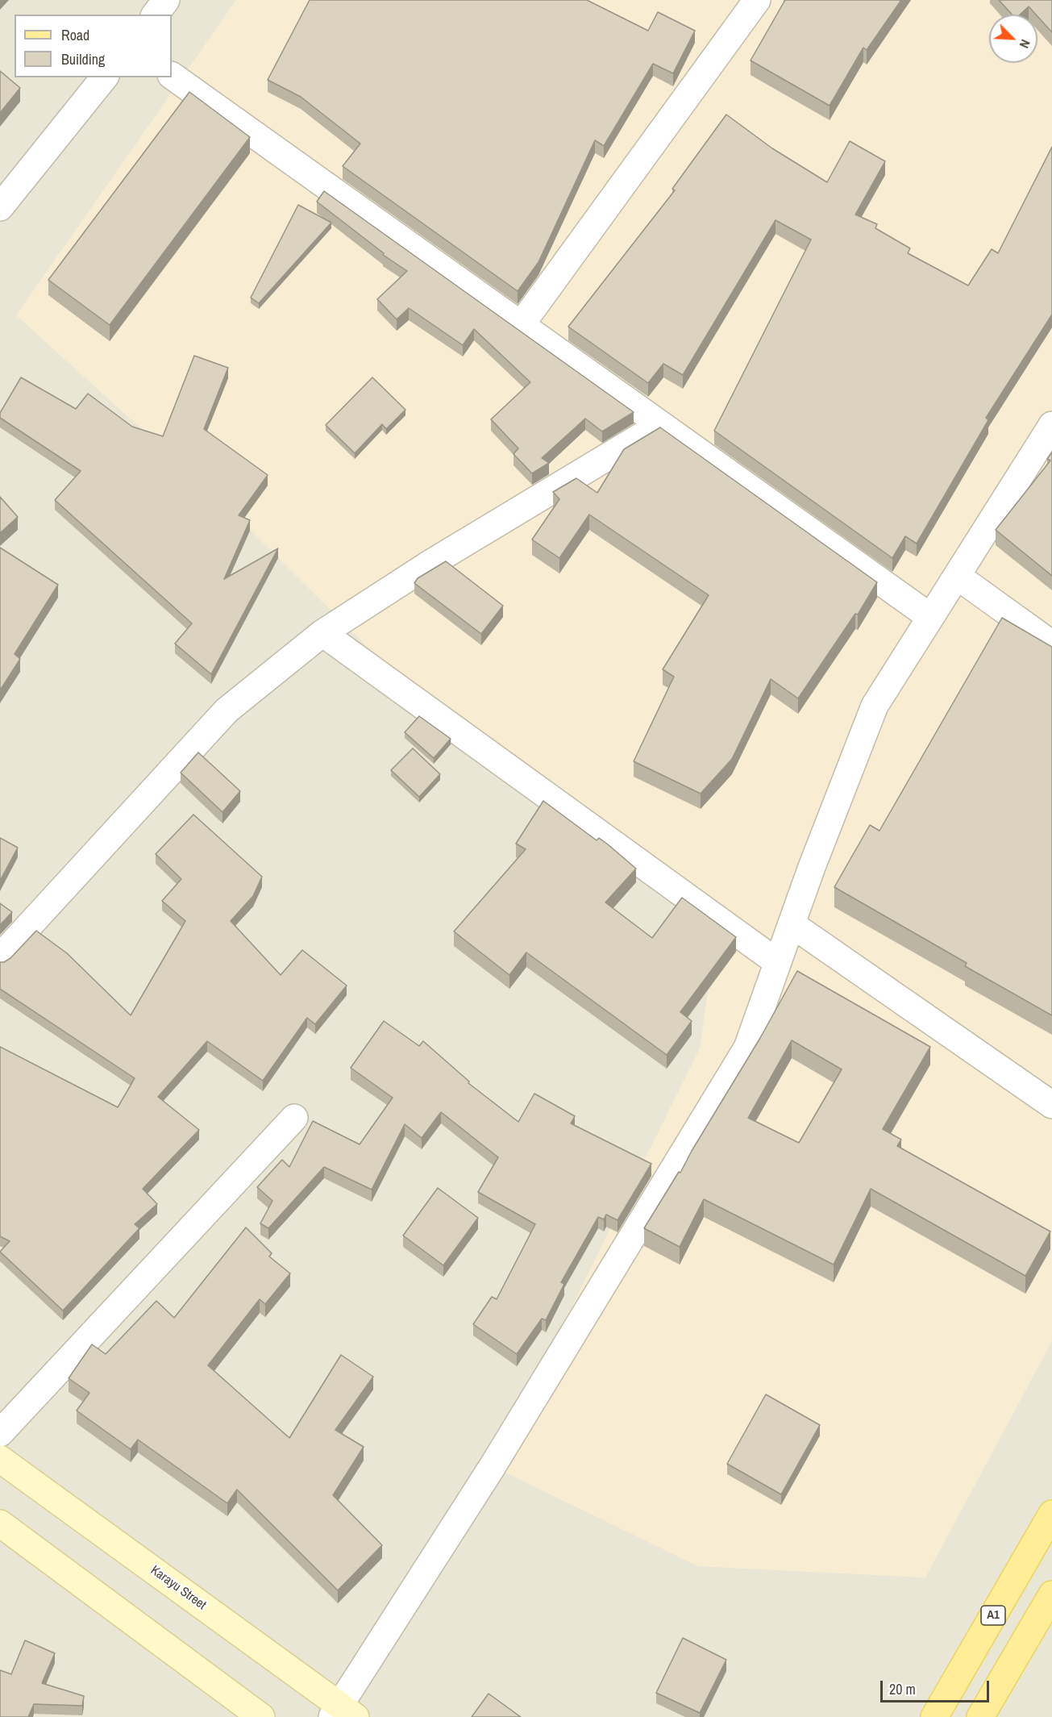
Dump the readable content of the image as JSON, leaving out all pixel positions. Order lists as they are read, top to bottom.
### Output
{
  "streets": {
    "main road": ["Karayu Street", "A1"]
  },
  "legend": ["Road", "Building"],
  "scale_bar": "20 m",
  "north": "bottom right"
}
